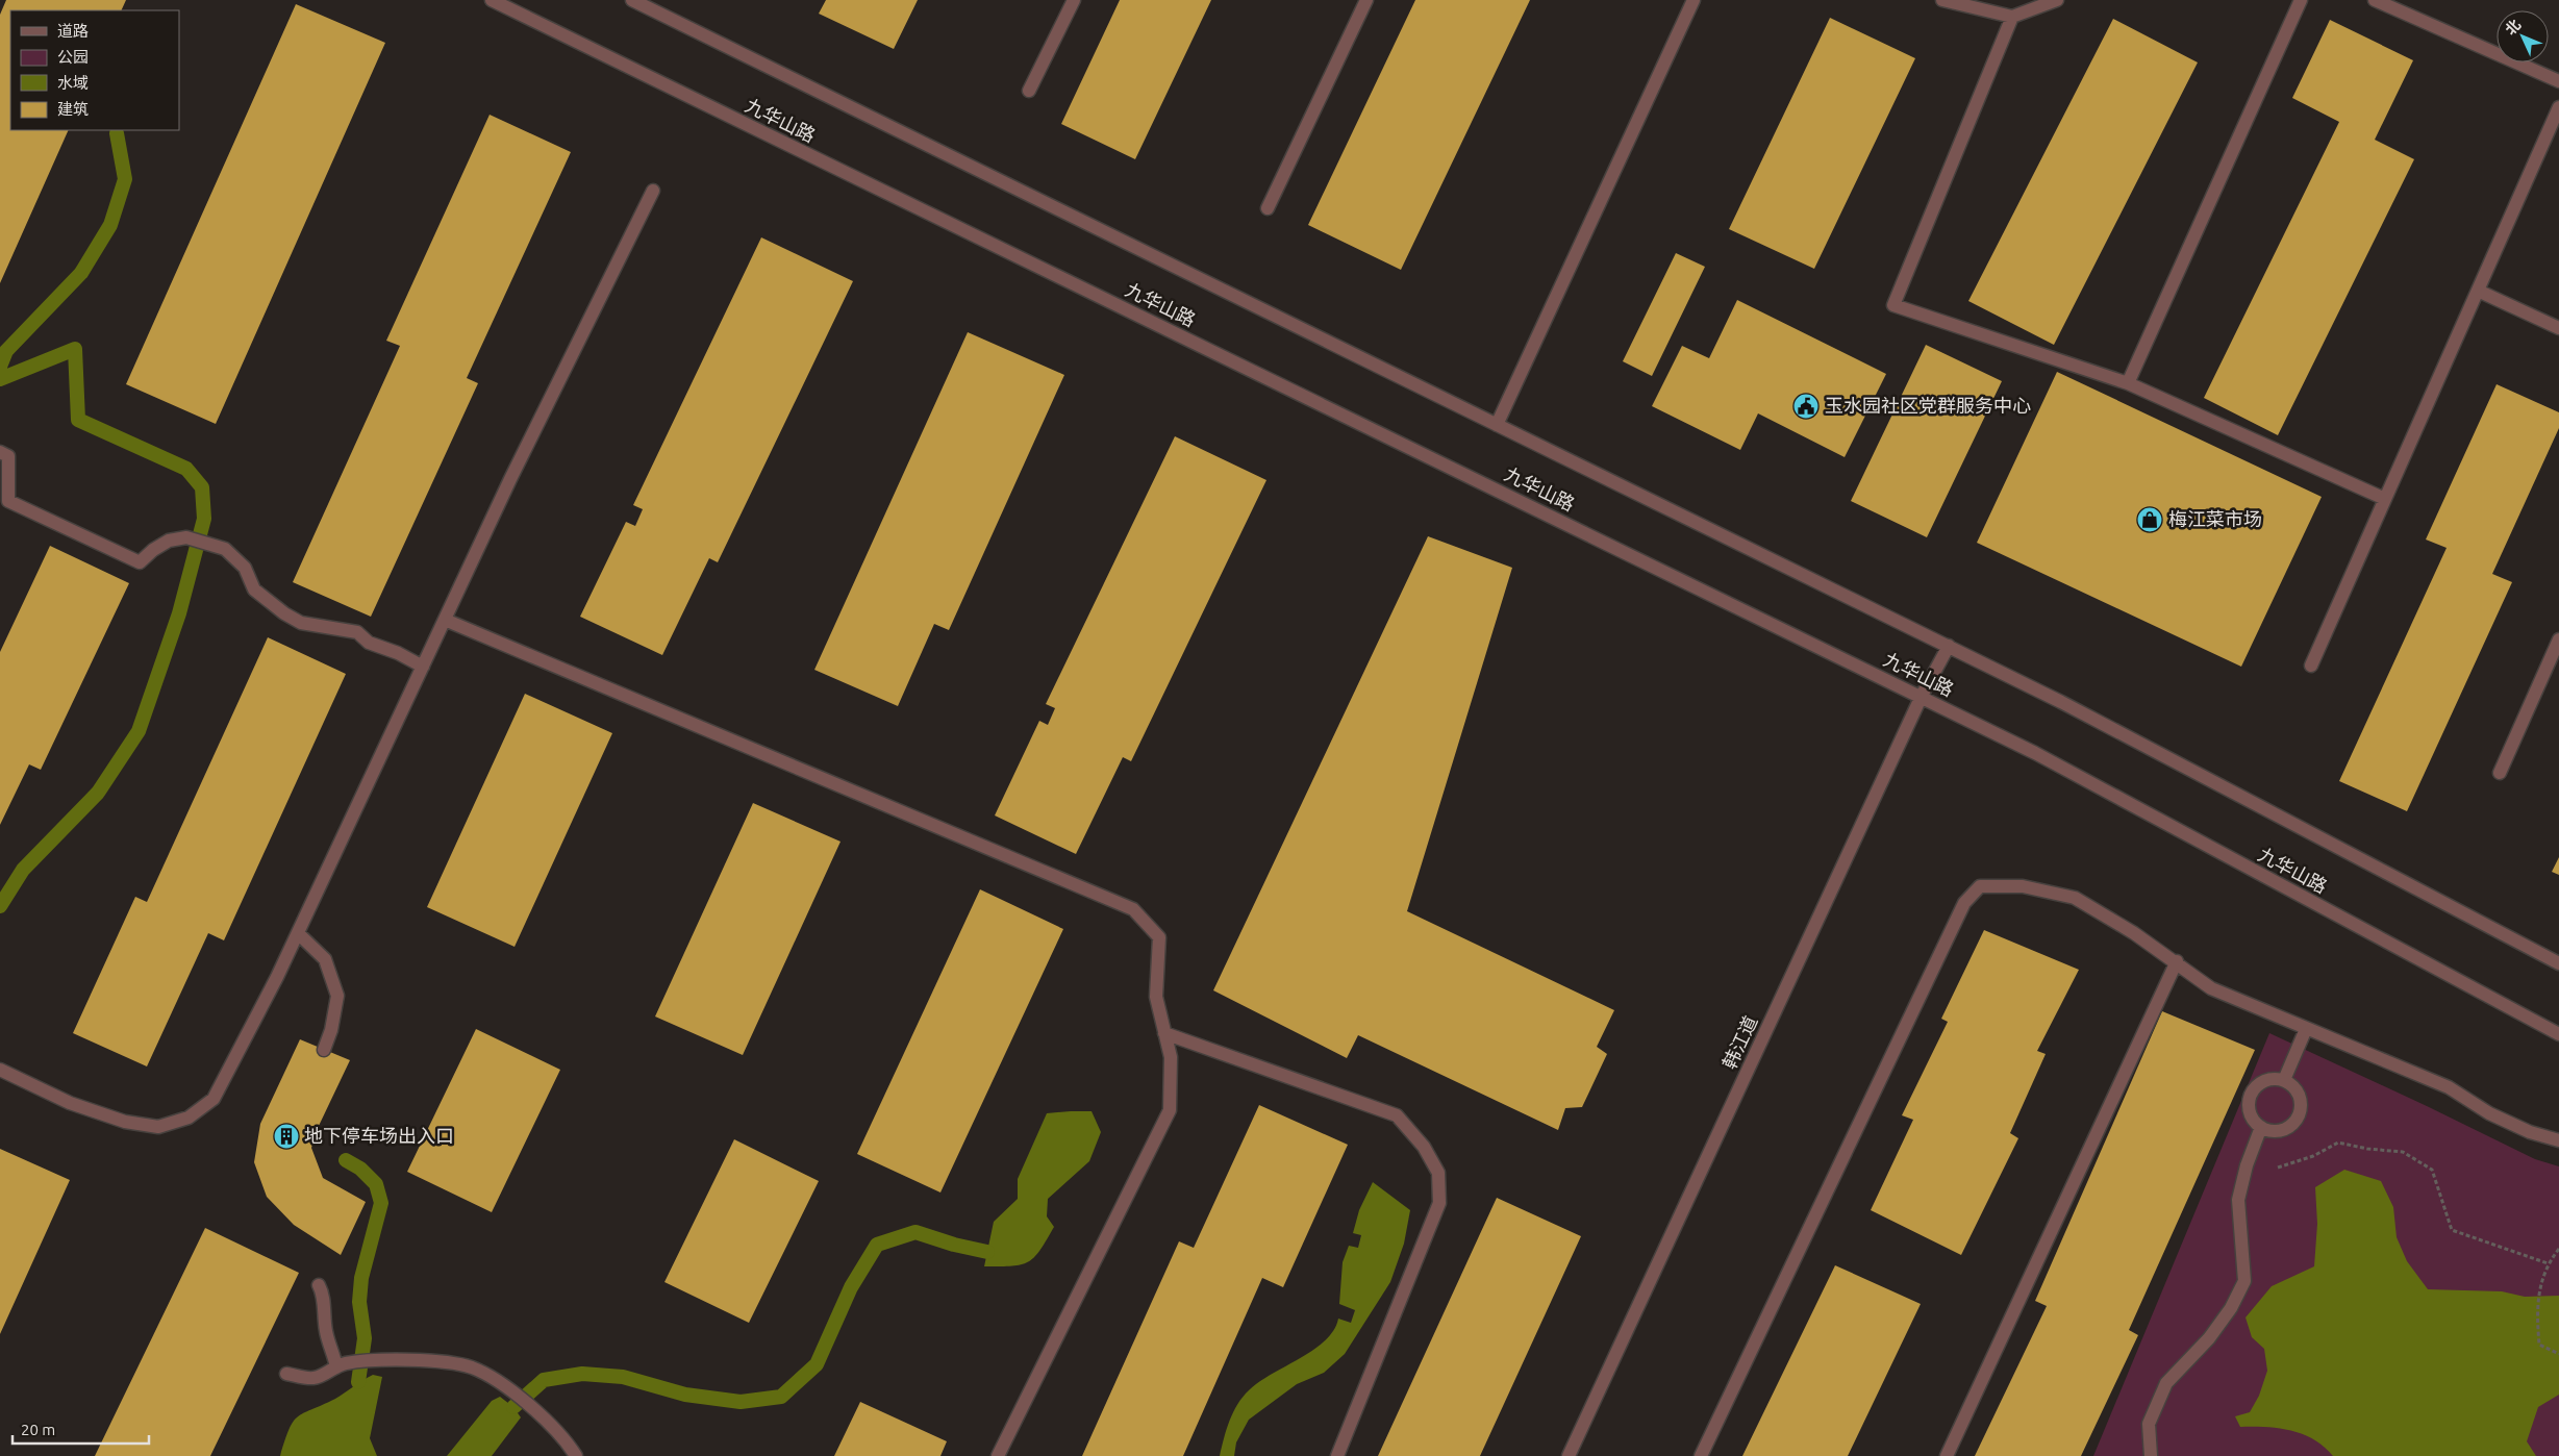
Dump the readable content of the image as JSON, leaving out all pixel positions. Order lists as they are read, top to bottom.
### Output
{
  "streets": {
    "street": ["九华山路", "韩江道"]
  },
  "crossings": [
    ["九华山路", "韩江道"]
  ],
  "places": {
    "public building": ["玉水园社区党群服务中心"],
    "shop": ["梅江菜市场"],
    "building": ["地下停车场出入口"]
  },
  "legend": [
    "道路",
    "公园",
    "水域",
    "建筑"
  ],
  "scale_bar": "20 m",
  "north": "top left"
}
